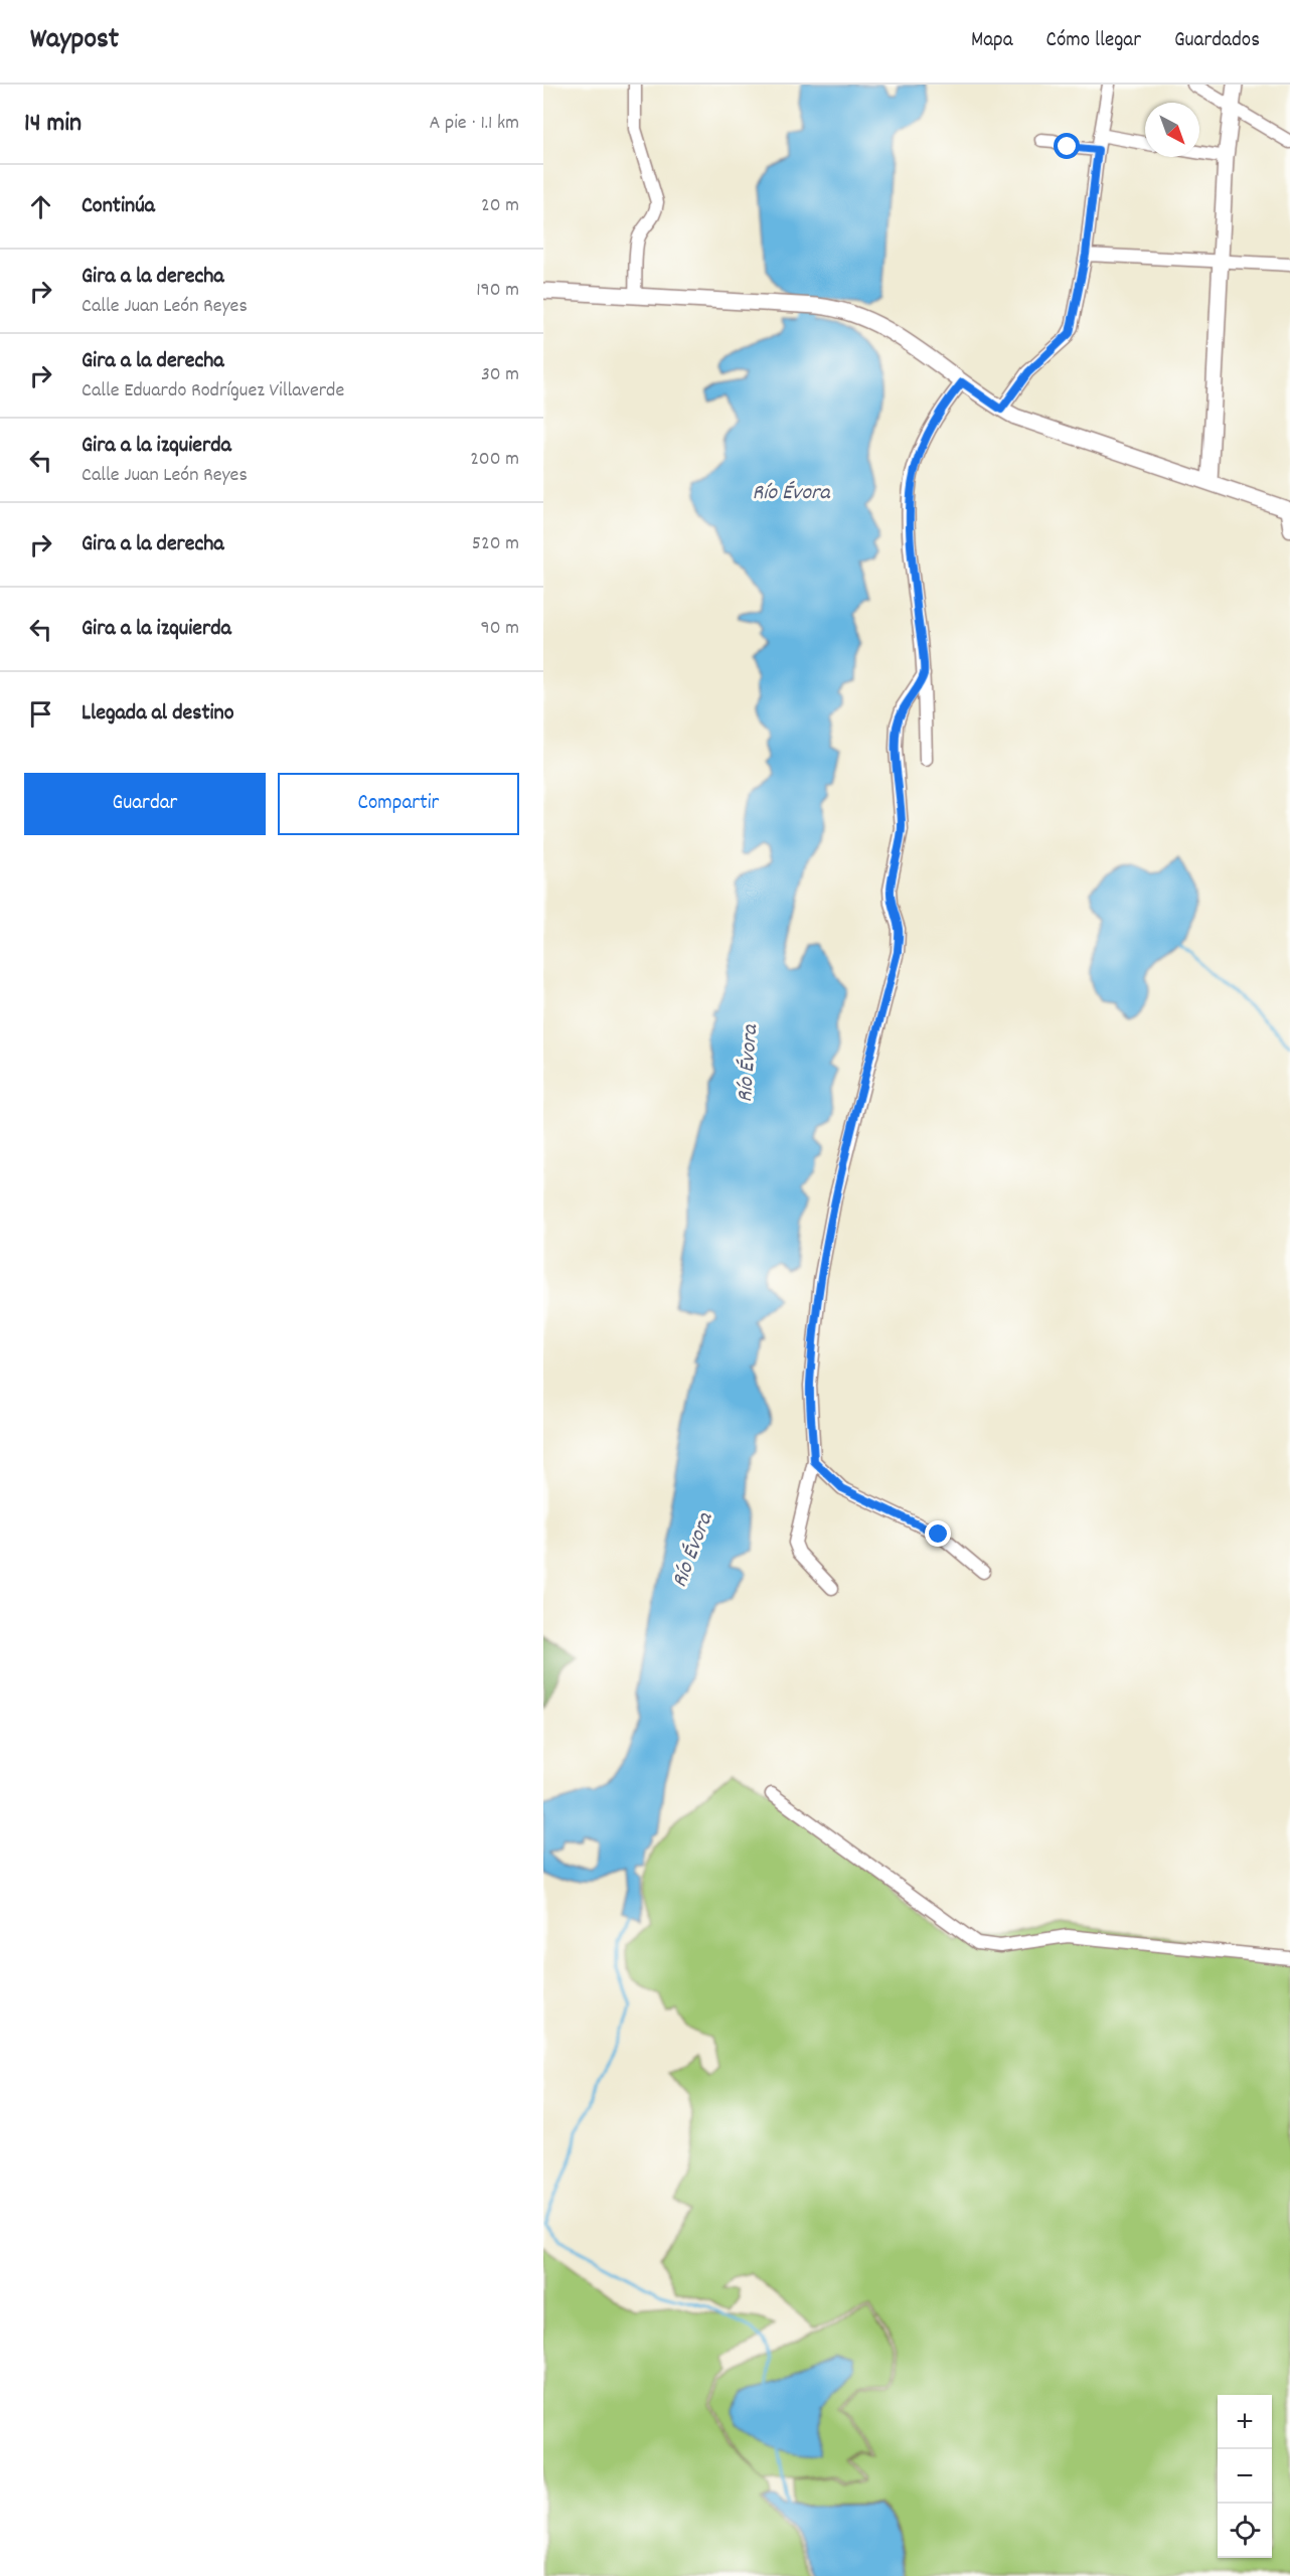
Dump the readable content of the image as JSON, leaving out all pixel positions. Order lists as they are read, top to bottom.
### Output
{
  "water": ["Río Évora"],
  "north": "bottom right",
  "page": {
    "header": "Waypost",
    "nav": ["Mapa", "Cómo llegar", "Guardados"],
    "heading": ["14 min", "A pie · 1.1 km"],
    "list": [
      ["Continúa", "20 m"],
      ["Gira a la derecha", "Calle Juan León Reyes", "190 m"],
      ["Gira a la derecha", "Calle Eduardo Rodríguez Villaverde", "30 m"],
      ["Gira a la izquierda", "Calle Juan León Reyes", "200 m"],
      ["Gira a la derecha", "520 m"],
      ["Gira a la izquierda", "90 m"],
      "Llegada al destino"
    ],
    "buttons": ["Guardar", "Compartir"],
    "map_buttons": ["+", "−"]
  }
}
